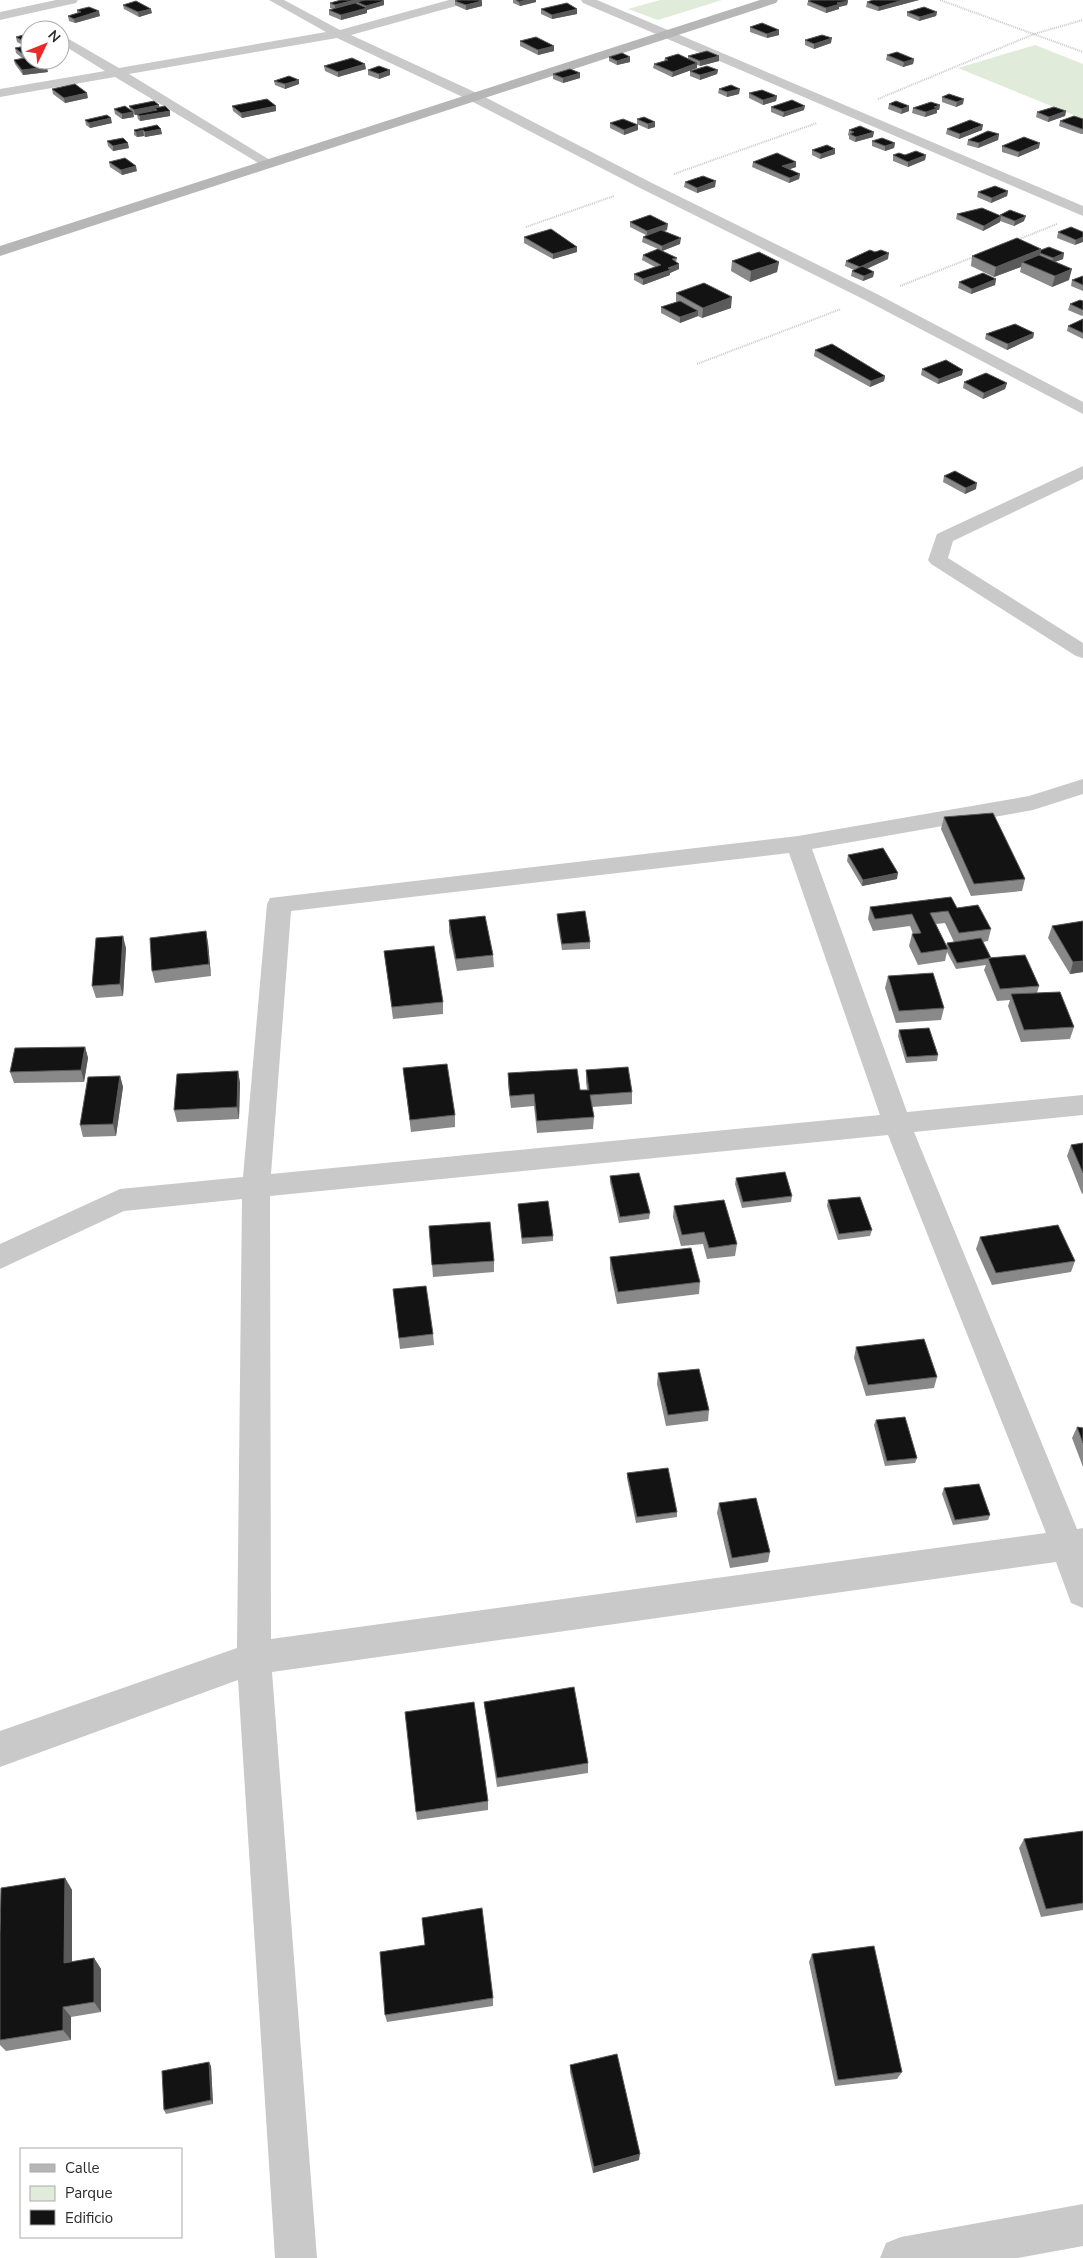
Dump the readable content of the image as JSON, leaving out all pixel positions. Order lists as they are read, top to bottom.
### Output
{
  "legend": ["Calle", "Parque", "Edificio"],
  "north": "top right"
}
